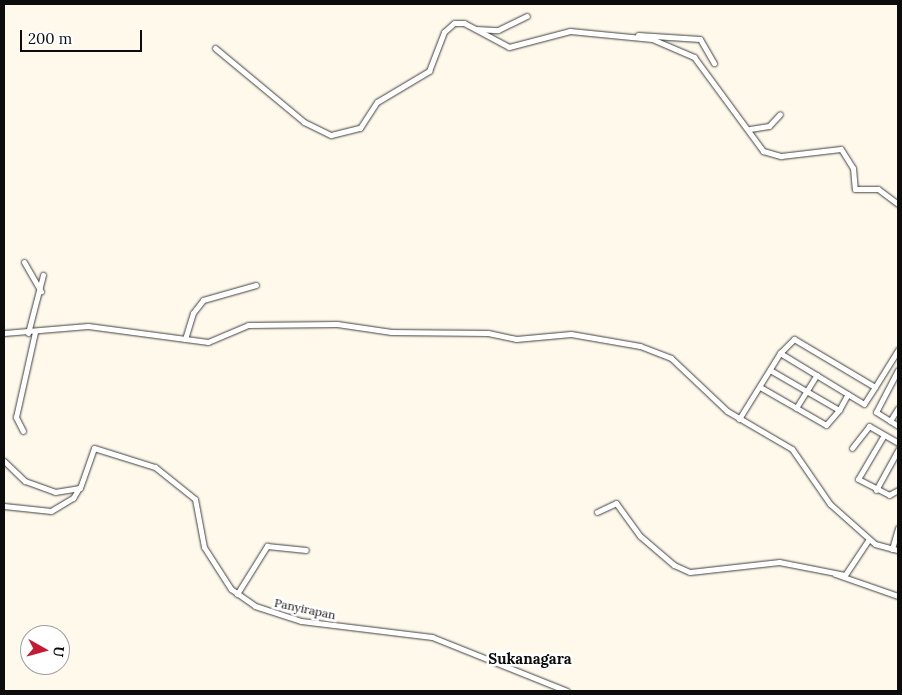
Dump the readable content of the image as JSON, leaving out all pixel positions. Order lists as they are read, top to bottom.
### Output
{
  "streets": {
    "street": ["Panyirapan"]
  },
  "districts": ["Sukanagara"],
  "scale_bar": "200 m",
  "north": "right"
}
